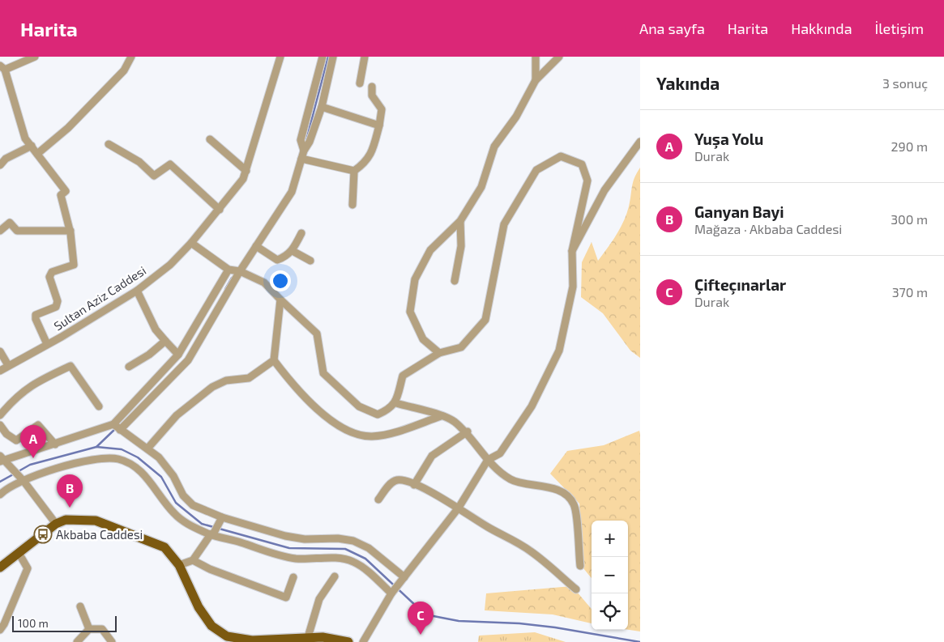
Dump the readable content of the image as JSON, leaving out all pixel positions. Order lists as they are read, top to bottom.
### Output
{
  "streets": {
    "street": ["Sultan Aziz Caddesi"]
  },
  "places": {
    "bus stop": ["Akbaba Caddesi"]
  },
  "scale_bar": "100 m",
  "page": {
    "header": "Harita",
    "nav": [
      "Ana sayfa",
      "Harita",
      "Hakkında",
      "İletişim"
    ],
    "heading": ["Yakında", "3 sonuç"],
    "list": [
      {
        "mark": "A",
        "name": "Yuşa Yolu",
        "note": "Durak",
        "value": "290 m"
      },
      {
        "mark": "B",
        "name": "Ganyan Bayi",
        "note": "Mağaza · Akbaba Caddesi",
        "value": "300 m"
      },
      {
        "mark": "C",
        "name": "Çifteçınarlar",
        "note": "Durak",
        "value": "370 m"
      }
    ],
    "pins": ["A", "B", "C"],
    "map_buttons": ["+", "−"],
    "scale": "100 m"
  }
}
